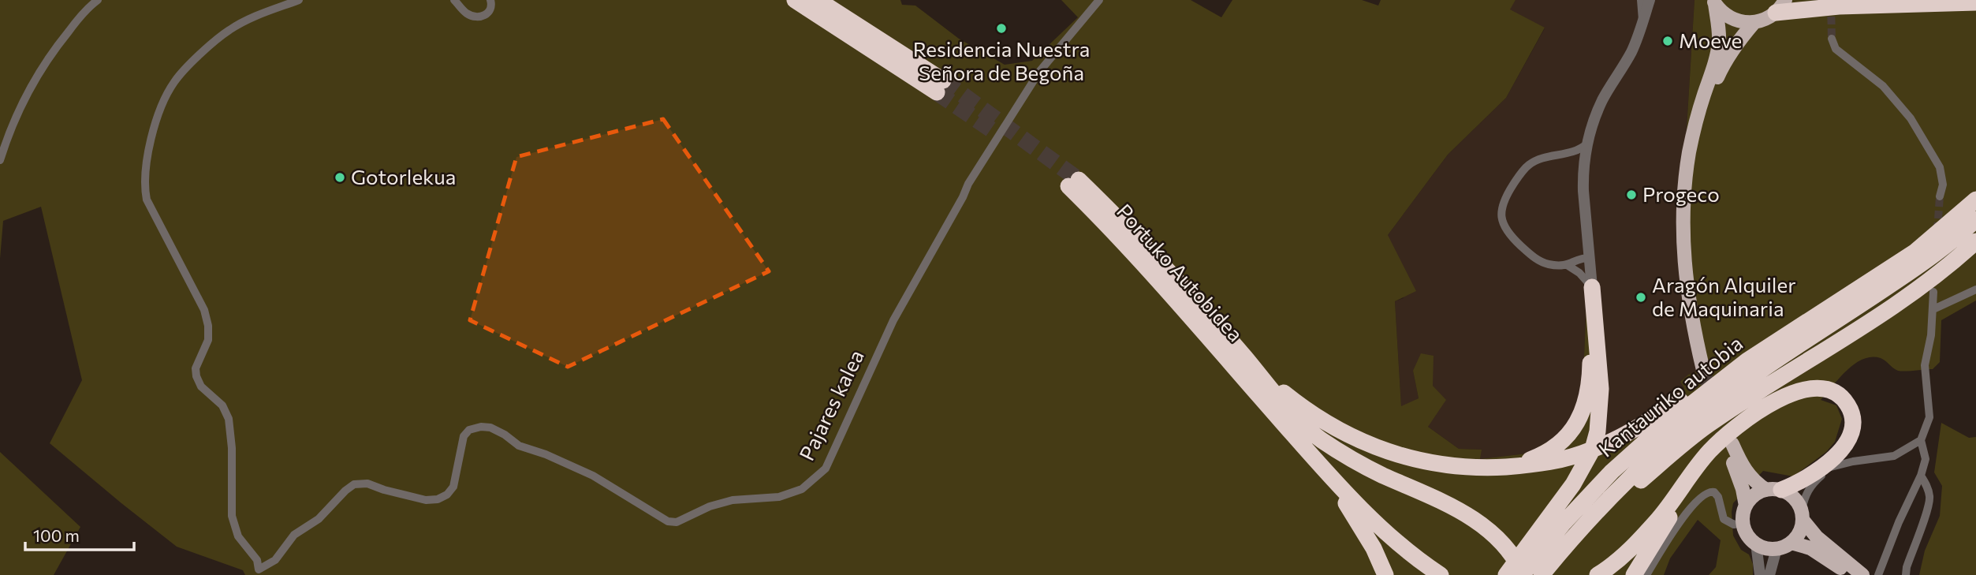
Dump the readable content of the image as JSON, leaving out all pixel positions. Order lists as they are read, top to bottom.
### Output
{
  "streets": {
    "highway": ["Portuko Autobidea", "Kantauriko autobia"],
    "street": ["Pajares kalea"]
  },
  "places": [
    "Residencia Nuestra Señora de Begoña",
    "Moeve",
    "Gotorlekua",
    "Progeco",
    "Aragón Alquiler de Maquinaria"
  ],
  "scale_bar": "100 m"
}
